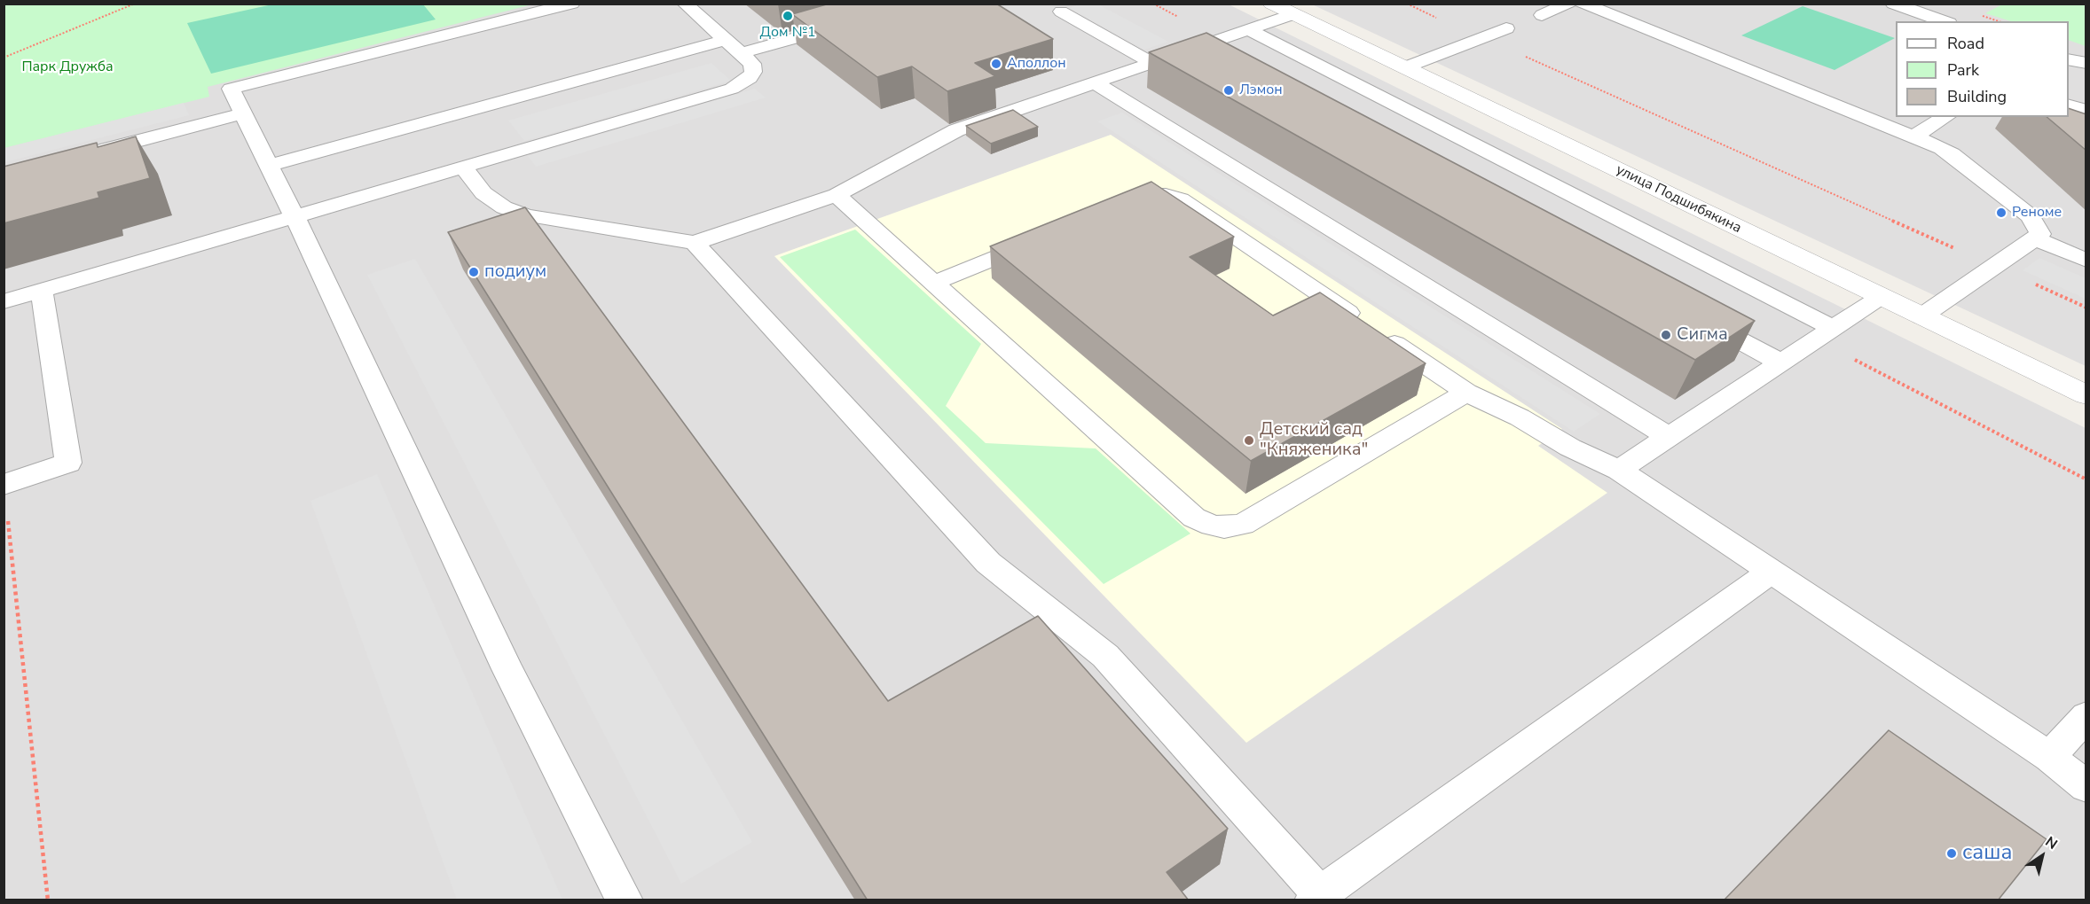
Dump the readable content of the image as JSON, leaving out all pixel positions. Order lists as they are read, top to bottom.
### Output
{
  "streets": {
    "street": ["улица Подшибякина"]
  },
  "parks": ["Парк Дружба"],
  "places": [
    "Дом №1",
    "Аполлон",
    "Лэмон",
    "Реноме",
    "подиум",
    "Сигма",
    "Детский сад \"Княженика\"",
    "саша"
  ],
  "legend": ["Road", "Park", "Building"],
  "north": "top right"
}
